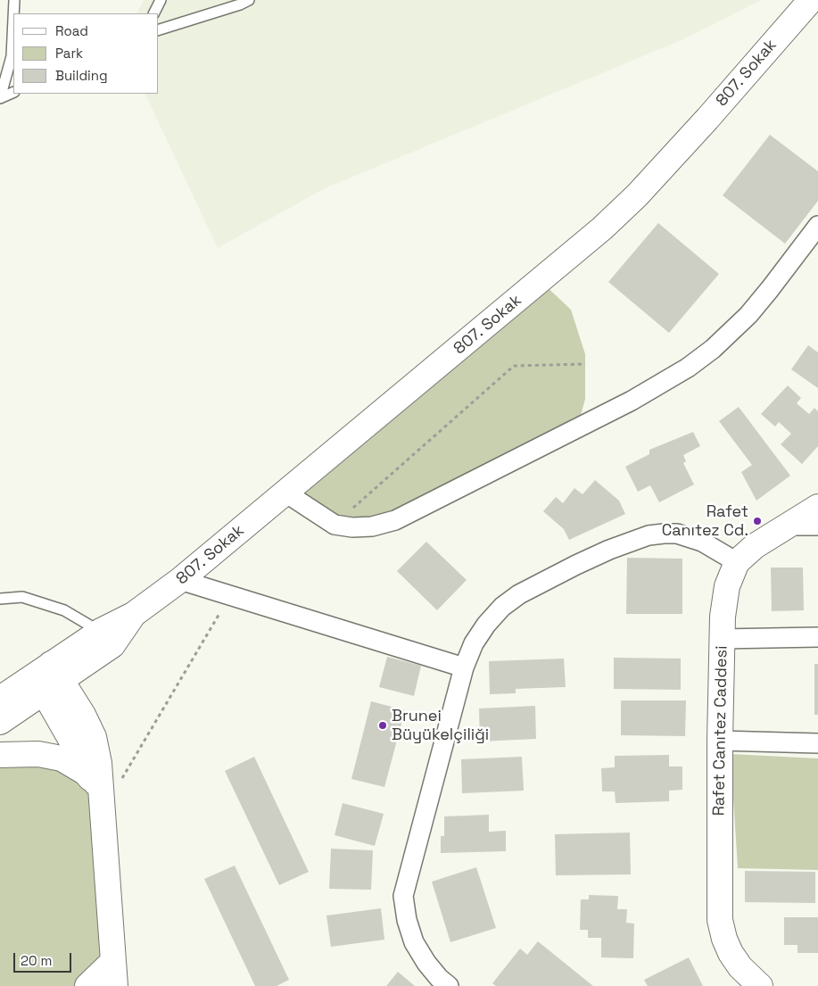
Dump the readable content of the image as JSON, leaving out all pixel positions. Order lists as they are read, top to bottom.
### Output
{
  "streets": {
    "main road": ["807. Sokak", "Rafet Canıtez Caddesi"]
  },
  "places": ["Rafet Canıtez Cd.", "Brunei Büyükelçiliği"],
  "legend": ["Road", "Park", "Building"],
  "scale_bar": "20 m"
}
